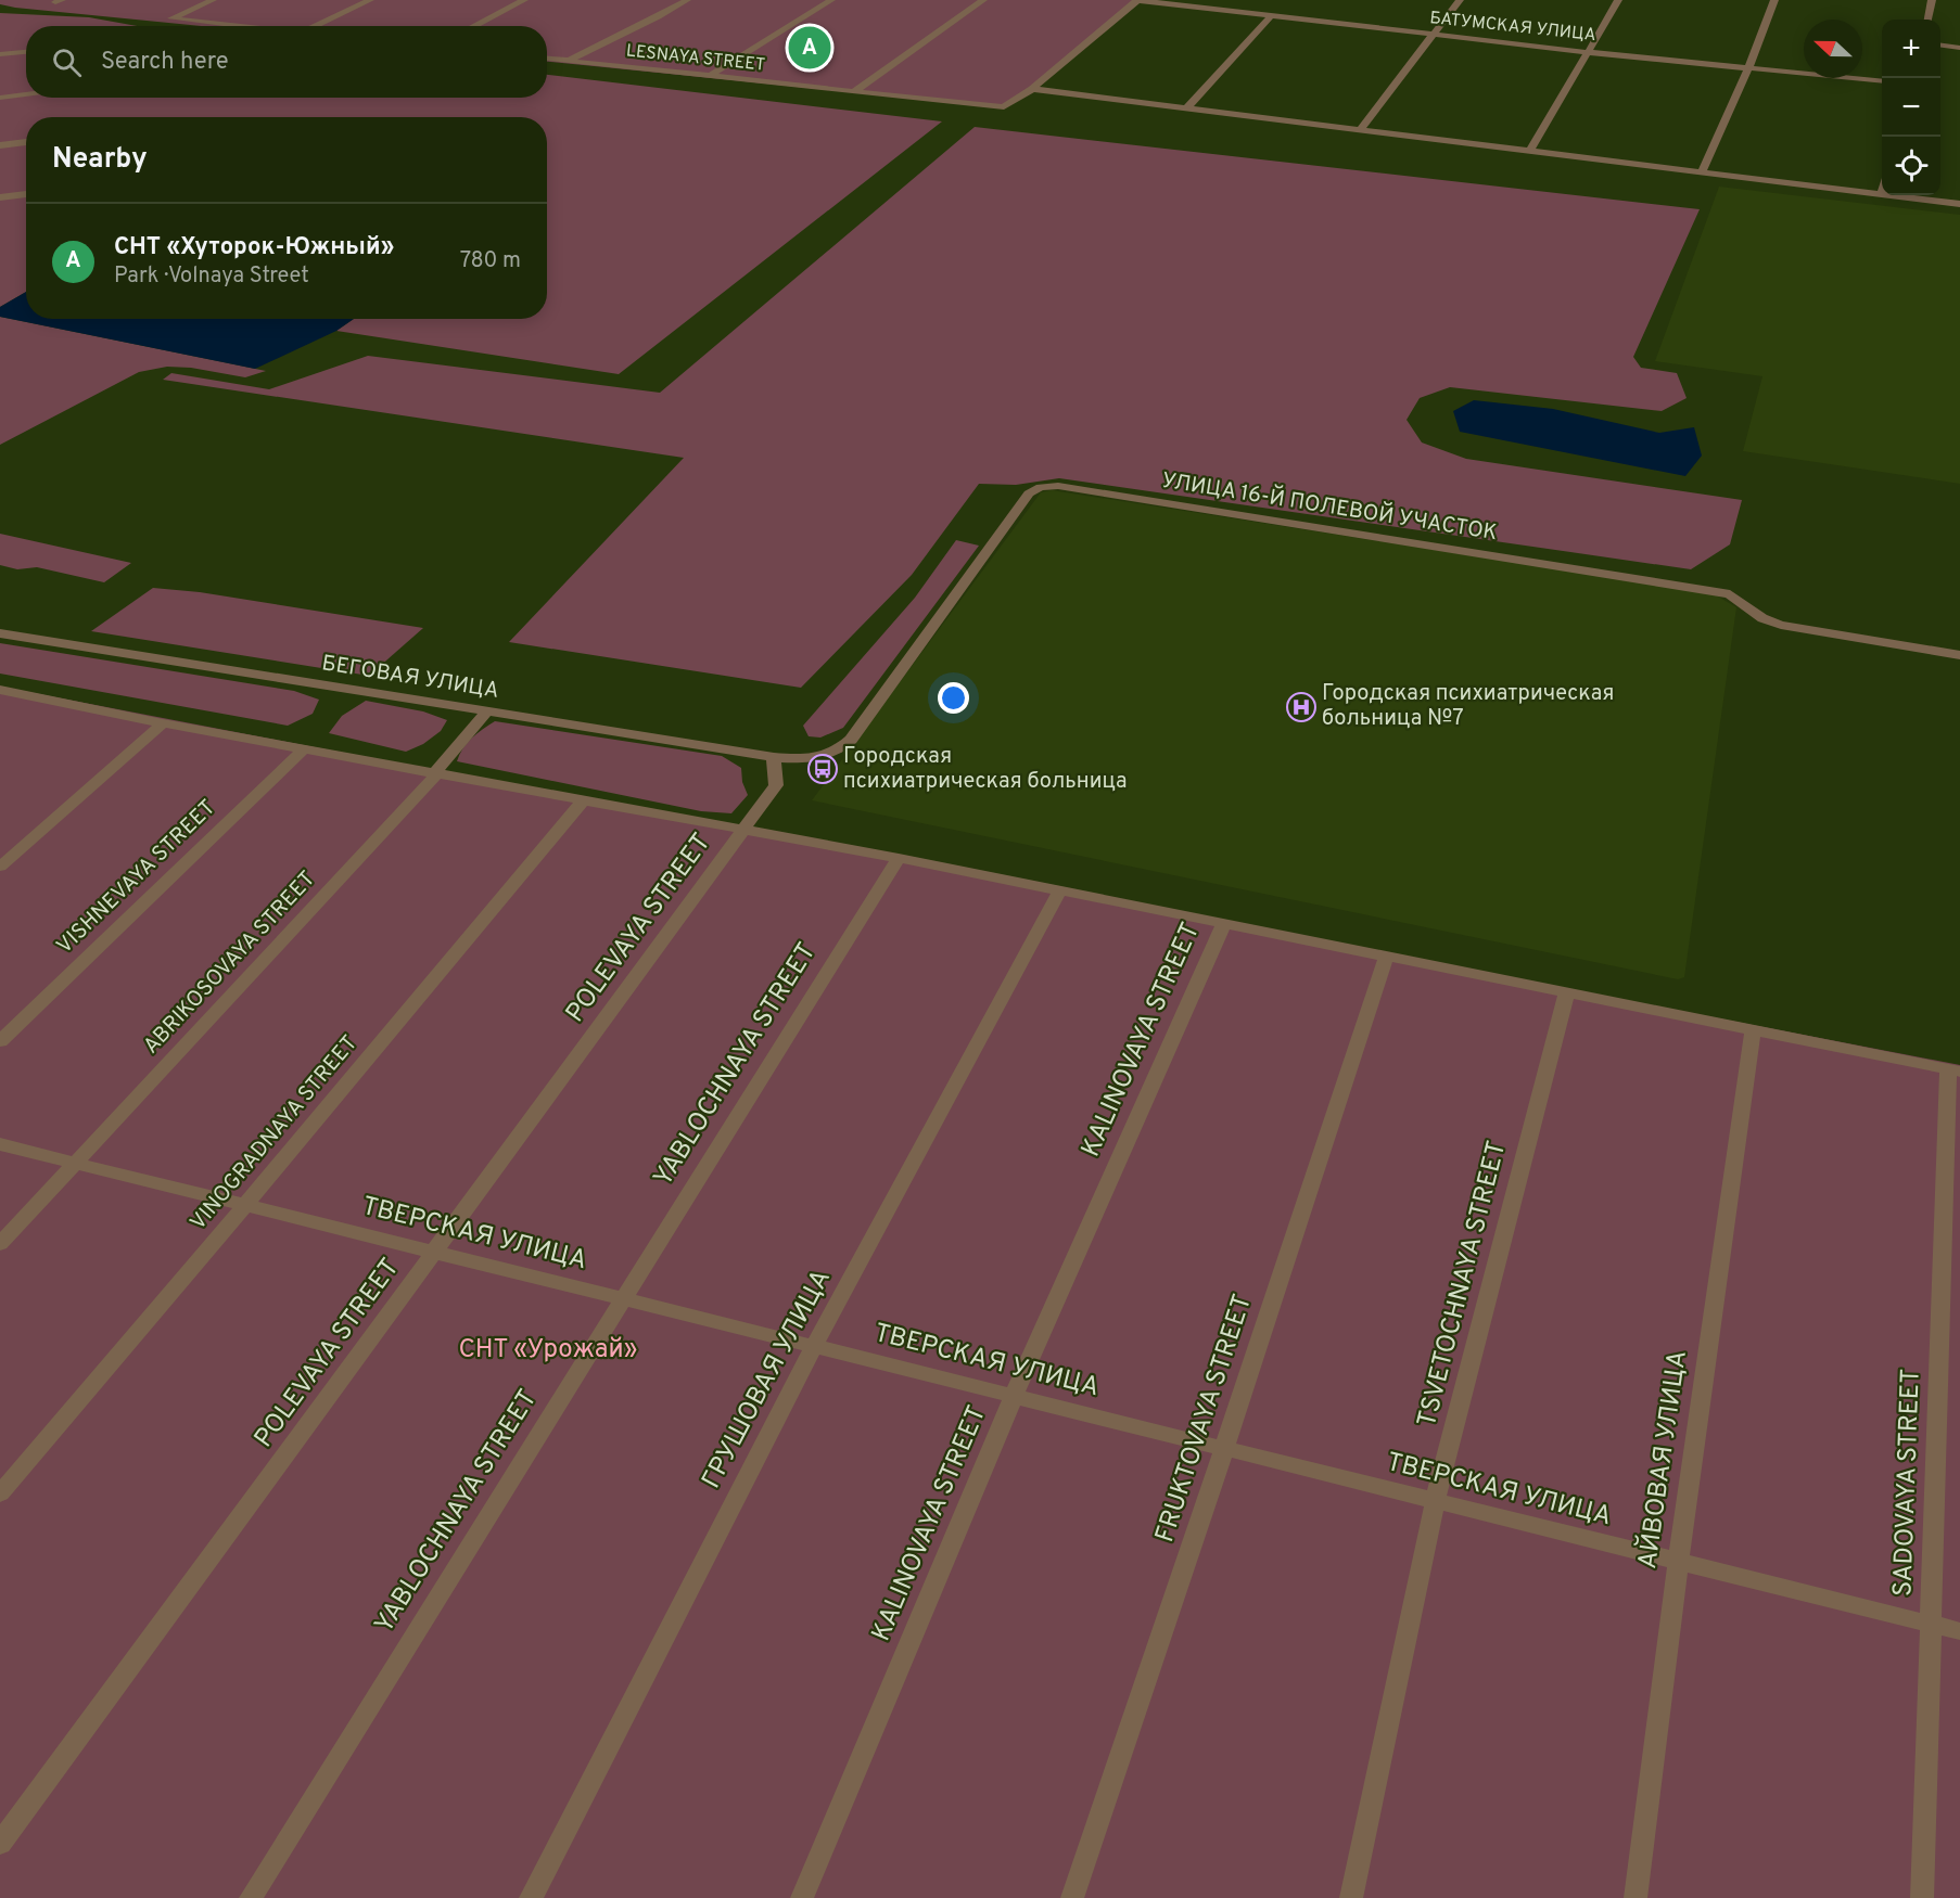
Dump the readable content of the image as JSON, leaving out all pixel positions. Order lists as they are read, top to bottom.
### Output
{
  "streets": {
    "street": [
      "БАТУМСКАЯ УЛИЦА",
      "LESNAYA STREET",
      "УЛИЦА 16-Й ПОЛЕВОЙ УЧАСТОК",
      "БЕГОВАЯ УЛИЦА",
      "VISHNEVAYA STREET",
      "POLEVAYA STREET",
      "ABRIKOSOVAYA STREET",
      "KALINOVAYA STREET",
      "YABLOCHNAYA STREET",
      "VINOGRADNAYA STREET",
      "ТВЕРСКАЯ УЛИЦА",
      "TSVETOCHNAYA STREET",
      "ГРУШОВАЯ УЛИЦА",
      "FRUKTOVAYA STREET",
      "АЙВОВАЯ УЛИЦА",
      "SADOVAYA STREET"
    ]
  },
  "crossings": [
    ["УЛИЦА 16-Й ПОЛЕВОЙ УЧАСТОК", "БЕГОВАЯ УЛИЦА"],
    ["БЕГОВАЯ УЛИЦА", "POLEVAYA STREET"],
    ["БЕГОВАЯ УЛИЦА", "ABRIKOSOVAYA STREET"],
    ["POLEVAYA STREET", "ТВЕРСКАЯ УЛИЦА"],
    ["ABRIKOSOVAYA STREET", "ТВЕРСКАЯ УЛИЦА"],
    ["KALINOVAYA STREET", "ТВЕРСКАЯ УЛИЦА"],
    ["YABLOCHNAYA STREET", "ТВЕРСКАЯ УЛИЦА"],
    ["VINOGRADNAYA STREET", "ТВЕРСКАЯ УЛИЦА"],
    ["ТВЕРСКАЯ УЛИЦА", "TSVETOCHNAYA STREET"],
    ["ТВЕРСКАЯ УЛИЦА", "ГРУШОВАЯ УЛИЦА"],
    ["ТВЕРСКАЯ УЛИЦА", "FRUKTOVAYA STREET"],
    ["ТВЕРСКАЯ УЛИЦА", "АЙВОВАЯ УЛИЦА"],
    ["ТВЕРСКАЯ УЛИЦА", "SADOVAYA STREET"]
  ],
  "parks": ["СНТ «Урожай»"],
  "places": {
    "hospital": ["Городская психиатрическая больница №7"],
    "bus stop": ["Городская психиатрическая больница"]
  },
  "north": "left",
  "page": {
    "map_buttons": ["+", "−"],
    "pins": "A",
    "search": "Search here",
    "heading": "Nearby",
    "list": [
      {
        "mark": "A",
        "name": "СНТ «Хуторок-Южный»",
        "note": "Park · Volnaya Street",
        "value": "780 m"
      }
    ]
  }
}
